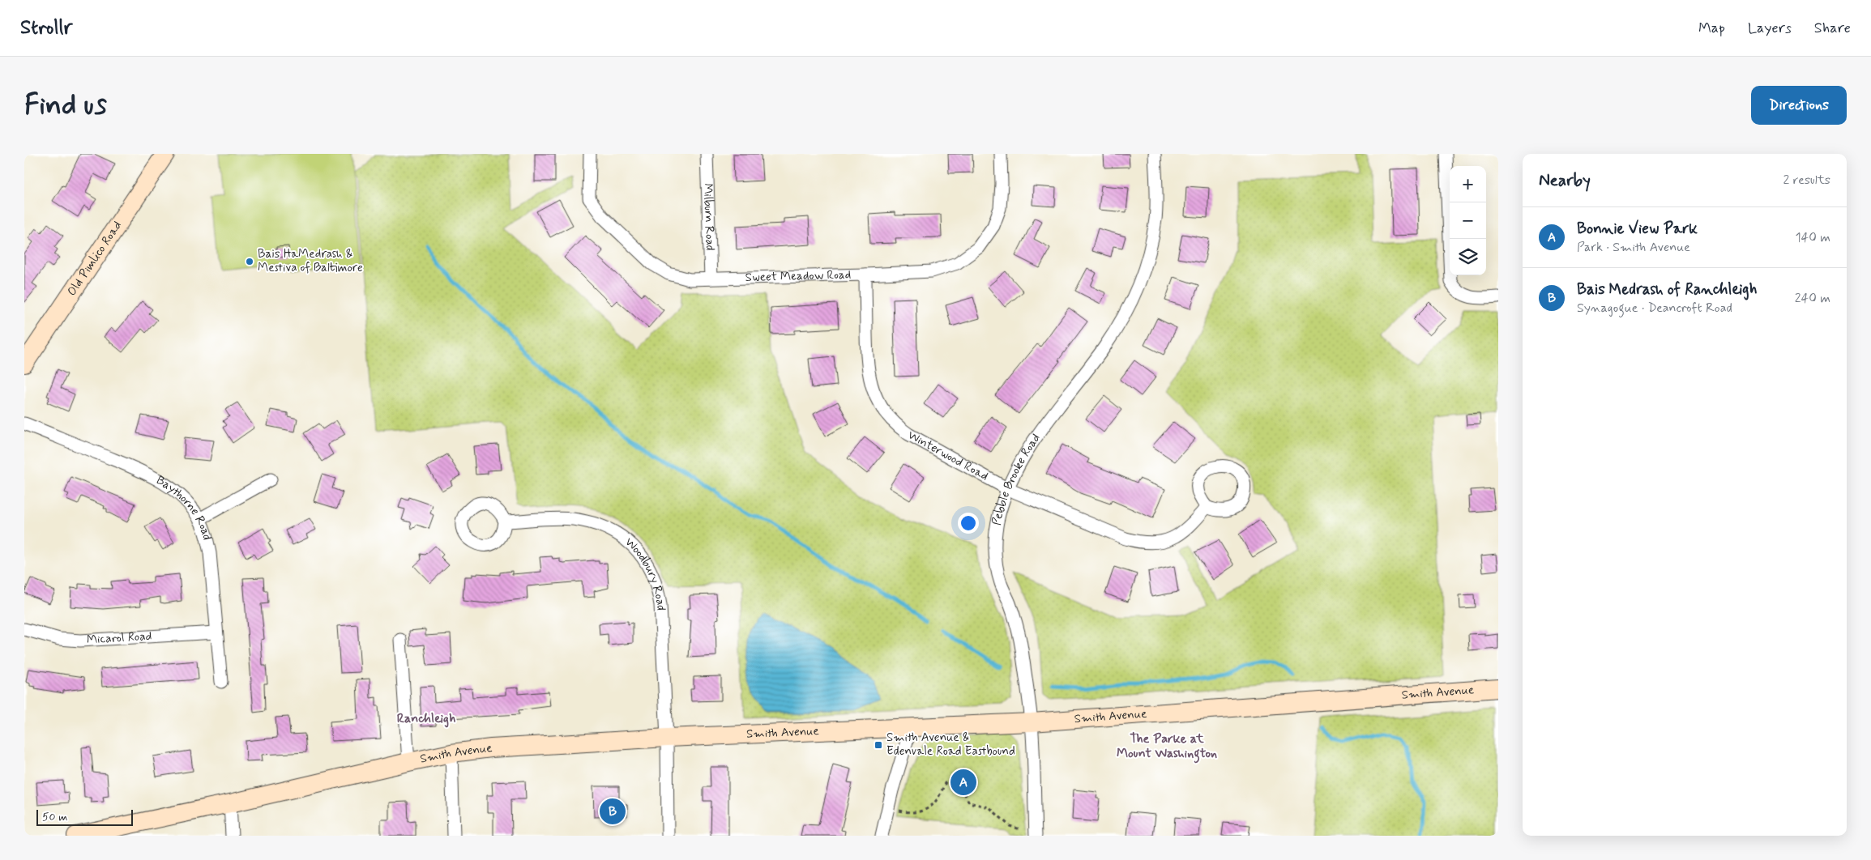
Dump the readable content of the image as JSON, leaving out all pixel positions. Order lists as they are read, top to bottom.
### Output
{
  "streets": {
    "main road": ["Old Pimlico Road", "Smith Avenue"],
    "street": [
      "Milburn Road",
      "Sweet Meadow Road",
      "Winterwood Road",
      "Pebble Brooke Road",
      "Baythorne Road",
      "Woodbury Road",
      "Micarol Road"
    ]
  },
  "crossings": [
    ["Milburn Road", "Sweet Meadow Road"],
    ["Sweet Meadow Road", "Winterwood Road"],
    ["Winterwood Road", "Pebble Brooke Road"],
    ["Pebble Brooke Road", "Smith Avenue"],
    ["Baythorne Road", "Micarol Road"],
    ["Woodbury Road", "Smith Avenue"]
  ],
  "districts": ["Ranchleigh", "The Parke at Mount Washington"],
  "places": {
    "other": ["Bais HaMedrash & Mestiva of Baltimore"],
    "transit": ["Smith Avenue & Edenvale Road Eastbound"]
  },
  "scale_bar": "50 m",
  "page": {
    "header": "Strollr",
    "nav": ["Map", "Layers", "Share"],
    "buttons": "Directions",
    "title": "Find us",
    "heading": ["Nearby", "2 results"],
    "map_buttons": ["+", "−"],
    "list": [
      {
        "mark": "A",
        "name": "Bonnie View Park",
        "note": "Park · Smith Avenue",
        "value": "140 m"
      },
      {
        "mark": "B",
        "name": "Bais Medrash of Ranchleigh",
        "note": "Synagogue · Deancroft Road",
        "value": "240 m"
      }
    ],
    "pins": ["A", "B"],
    "scale": "50 m"
  }
}
